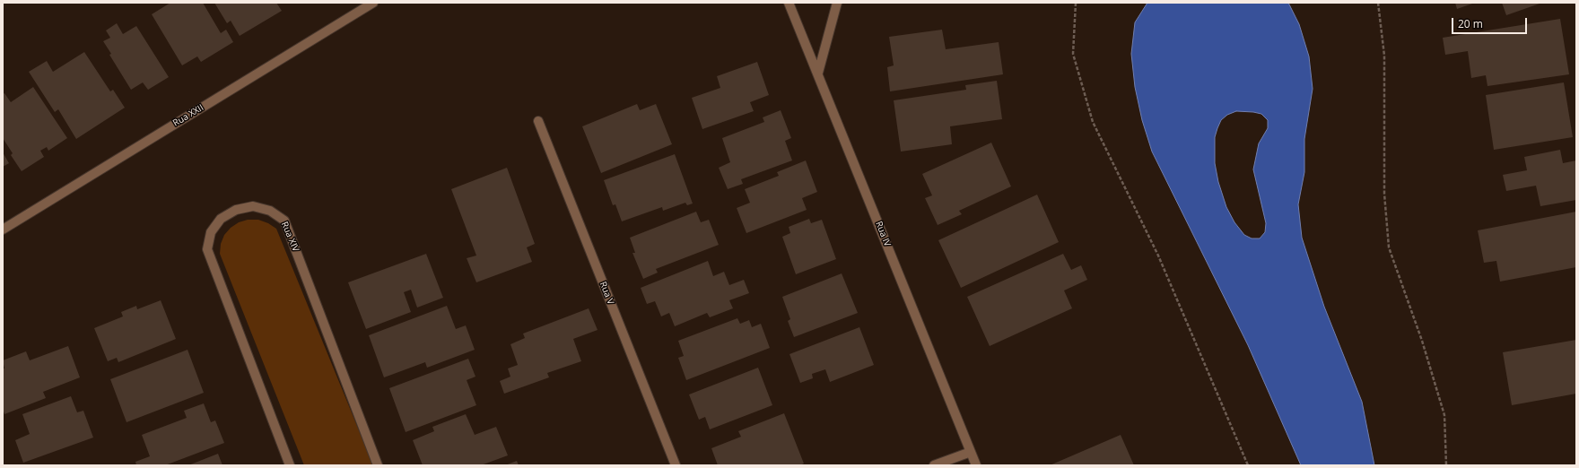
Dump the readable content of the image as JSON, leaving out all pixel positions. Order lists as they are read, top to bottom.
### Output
{
  "streets": {
    "street": [
      "Rua XXII",
      "Rua IV",
      "Rua XIV",
      "Rua V"
    ]
  },
  "scale_bar": "20 m"
}
